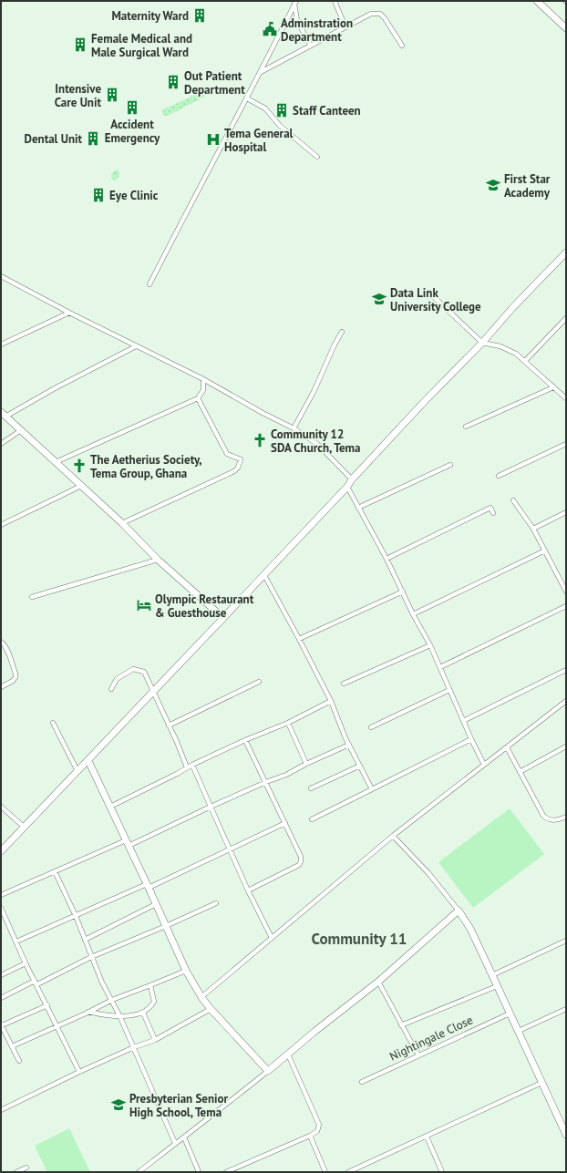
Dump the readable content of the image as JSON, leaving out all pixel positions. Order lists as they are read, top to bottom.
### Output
{
  "streets": {
    "street": ["Nightingale Close"]
  },
  "districts": ["Community 11"],
  "places": {
    "building": [
      "Maternity Ward",
      "Female Medical and Male Surgical Ward",
      "Out Patient Department",
      "Intensive Care Unit",
      "Accident Emergency",
      "Staff Canteen",
      "Dental Unit",
      "Eye Clinic"
    ],
    "public building": ["Adminstration Department"],
    "hospital": ["Tema General Hospital"],
    "school or university": ["First Star Academy", "Data Link University College", "Presbyterian Senior High School, Tema"],
    "church": ["Community 12 SDA Church, Tema", "The Aetherius Society, Tema Group, Ghana"],
    "hotel": ["Olympic Restaurant & Guesthouse"]
  }
}
